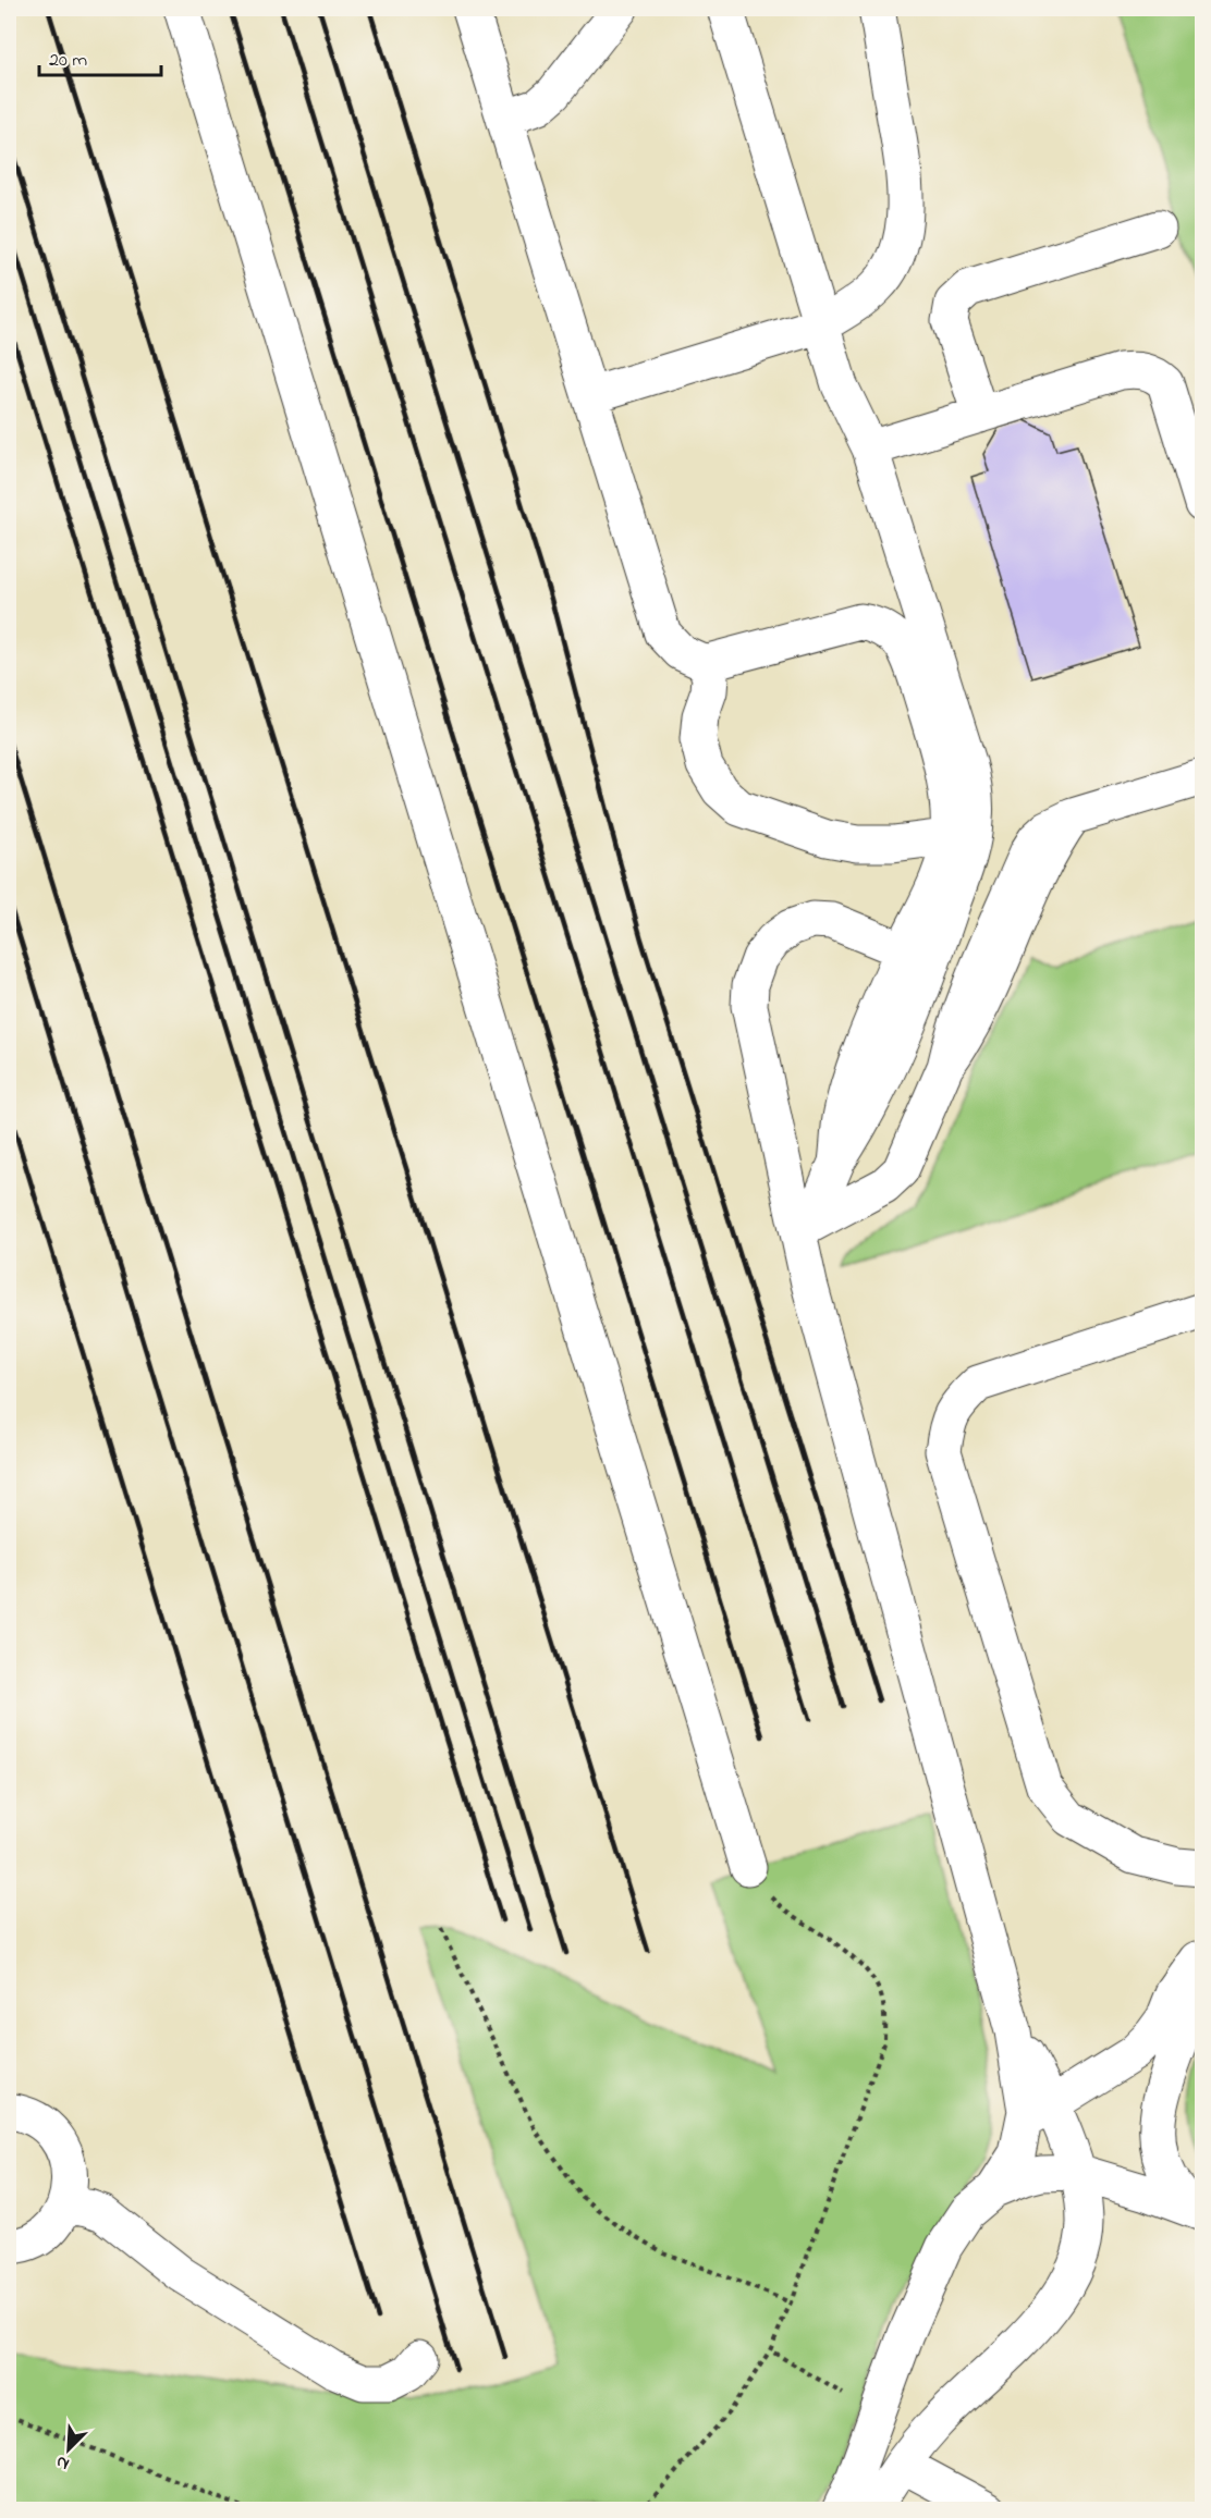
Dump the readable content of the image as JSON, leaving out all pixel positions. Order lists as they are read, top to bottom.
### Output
{
  "scale_bar": "20 m",
  "north": "bottom left"
}
